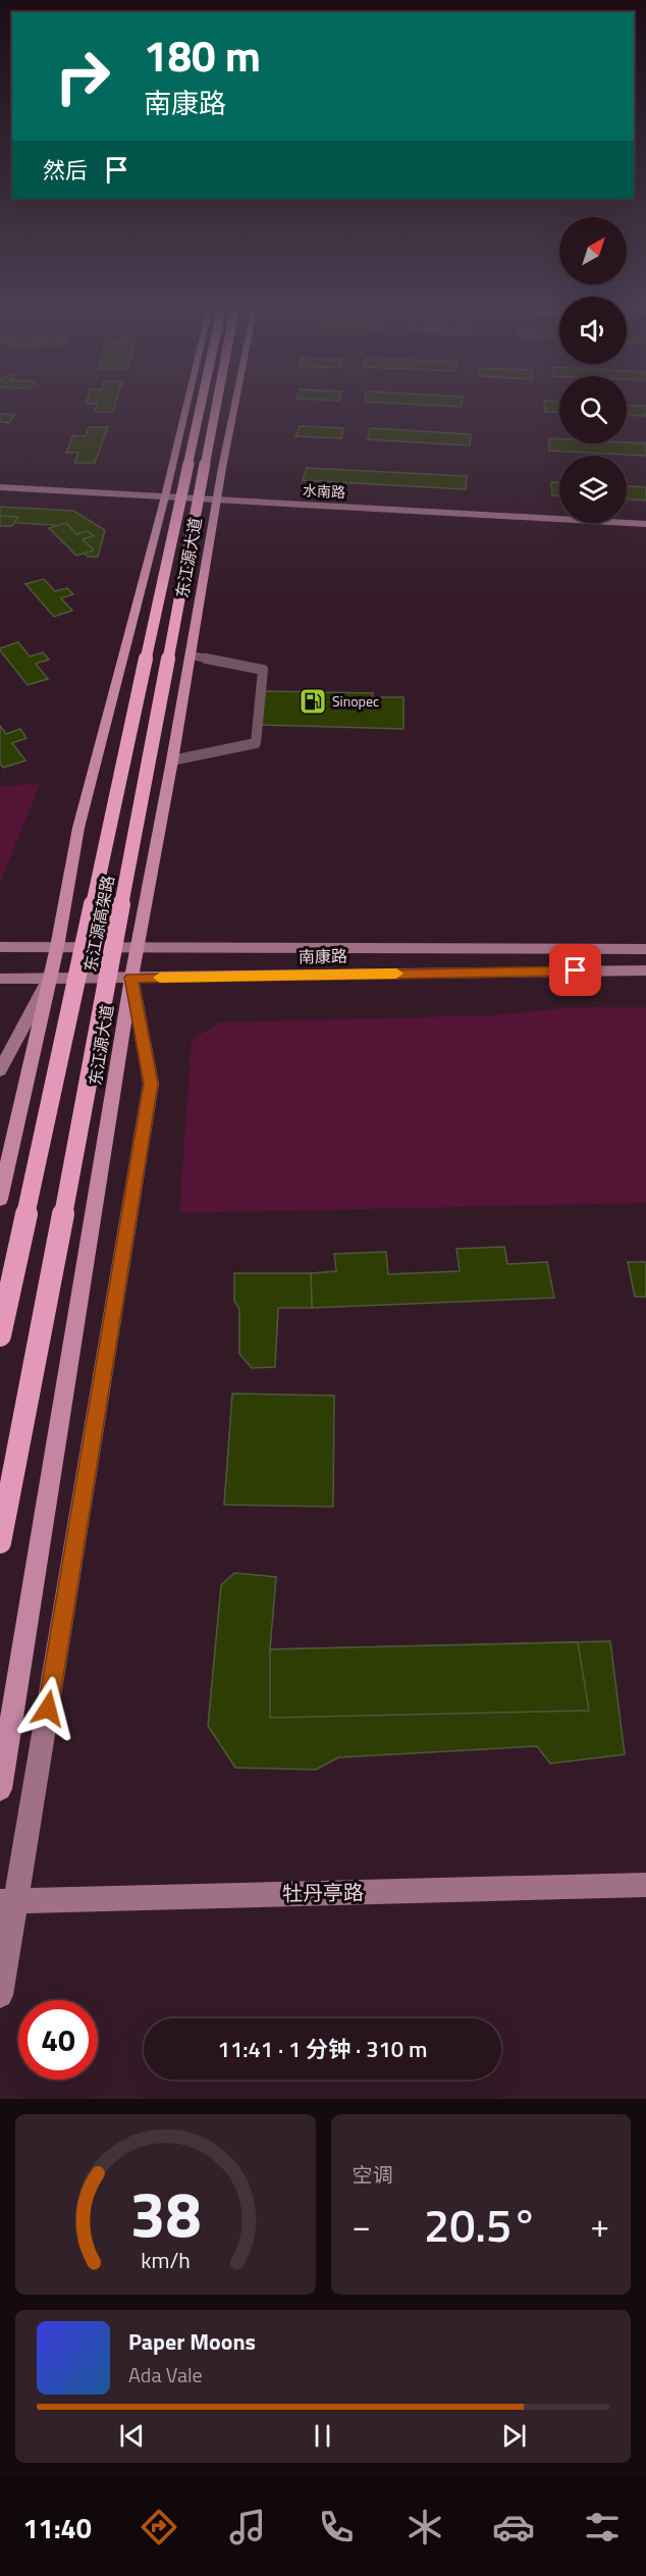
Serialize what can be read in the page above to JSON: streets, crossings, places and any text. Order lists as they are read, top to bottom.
{
  "streets": {
    "highway": ["东江源高架路"],
    "main road": ["东江源大道"],
    "street": ["水南路", "南康路", "牡丹亭路"]
  },
  "crossings": [
    ["水南路", "东江源大道"],
    ["东江源大道", "南康路"]
  ],
  "places": {
    "fuel station": ["Sinopec"]
  },
  "north": "top right",
  "page": {
    "turn": ["180 m", "南康路"],
    "then": "然后",
    "limit": "40",
    "trip": "11:41 · 1 分钟 · 310 m",
    "tile": "空调",
    "heat": ["−", "20.5°", "+"],
    "song": ["Paper Moons", "Ada Vale"],
    "tabs": "11:40",
    "gauge": ["38", "km/h"]
  }
}
